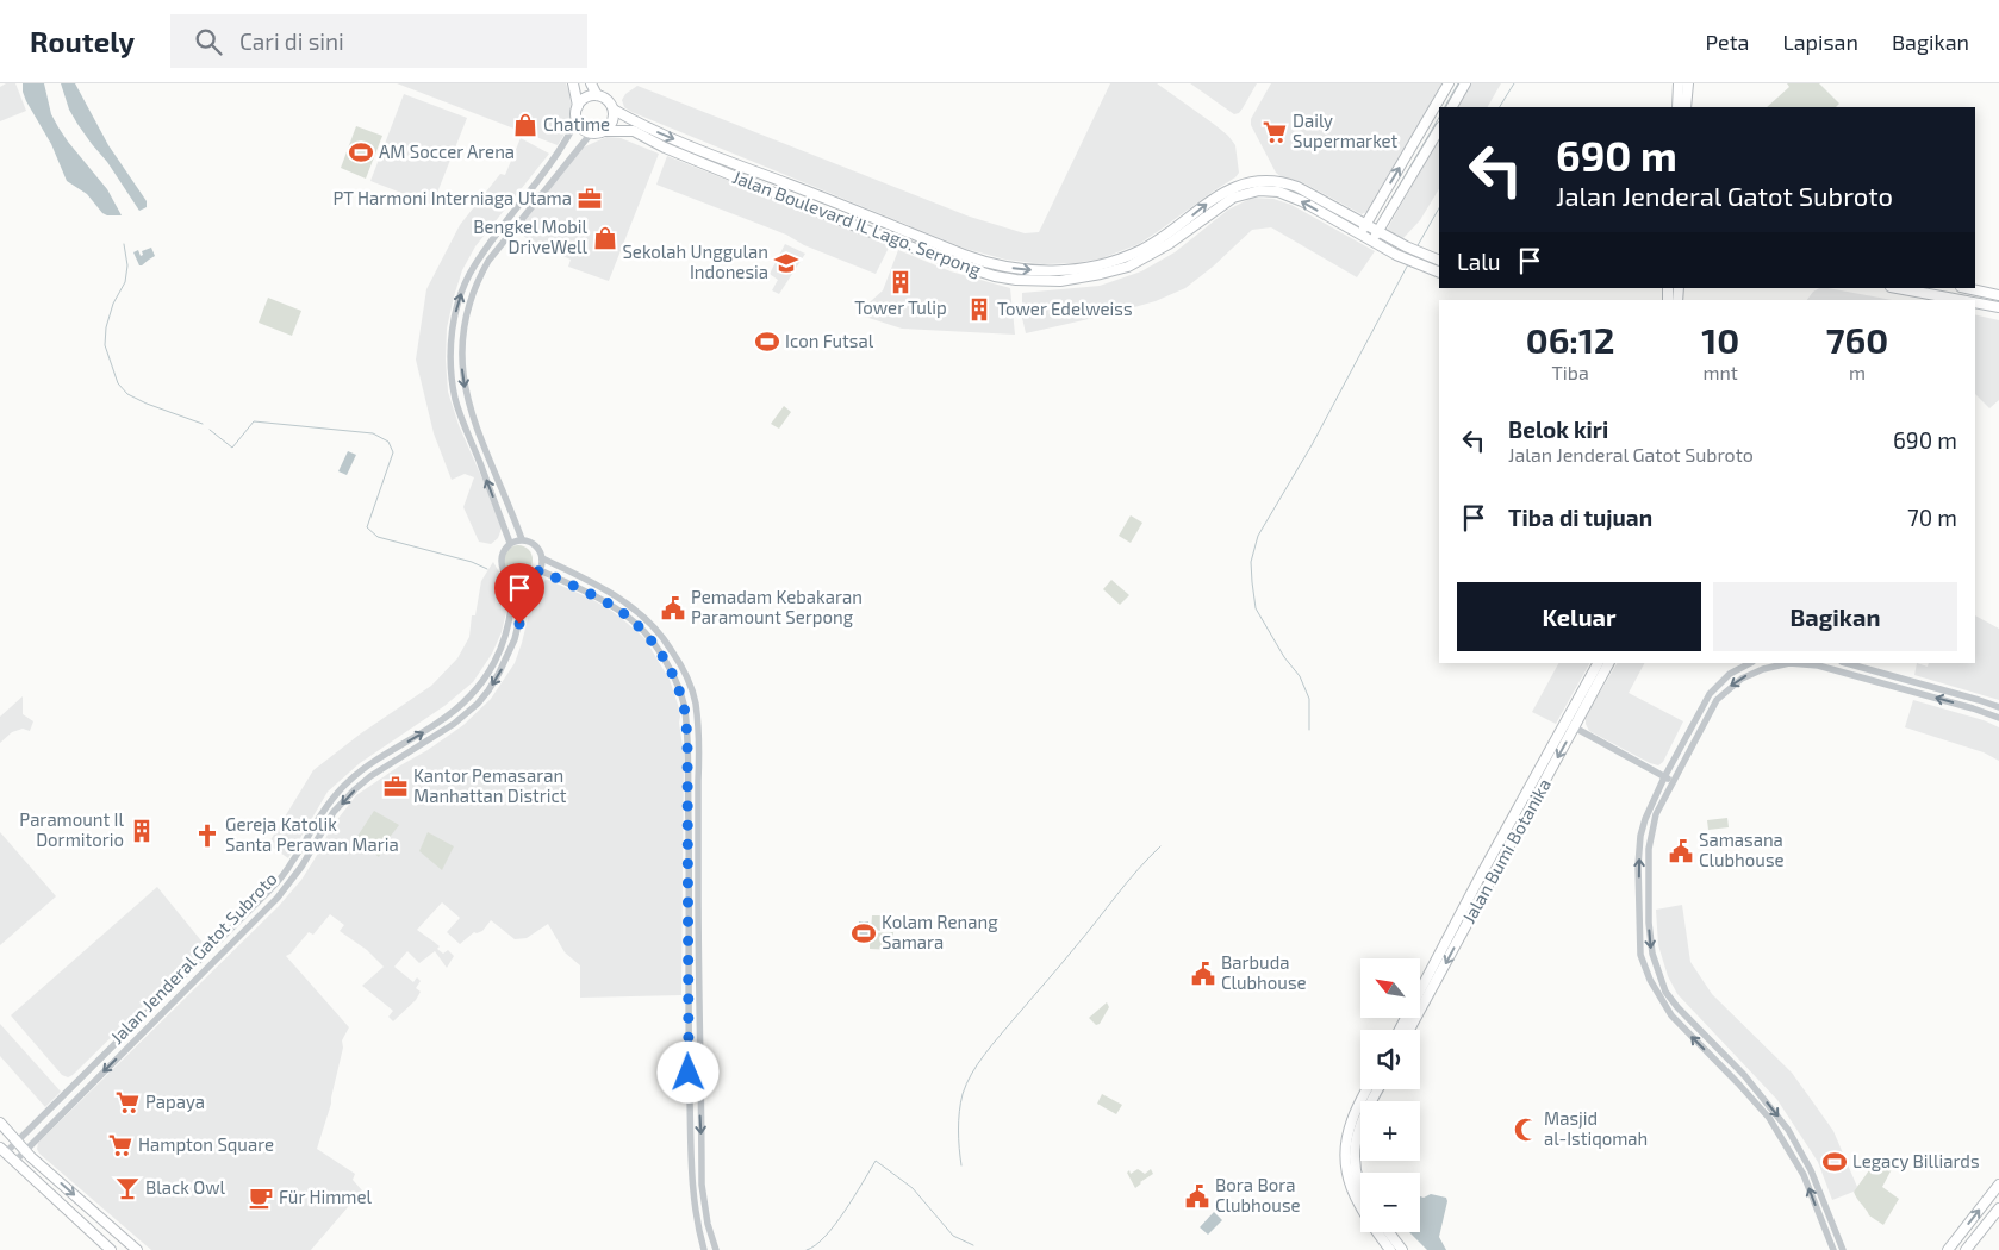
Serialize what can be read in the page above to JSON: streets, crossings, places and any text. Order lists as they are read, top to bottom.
{
  "streets": {
    "main road": ["Jalan Boulevard IL Lago. Serpong", "Jalan Bumi Botanika"],
    "street": ["Jalan Jenderal Gatot Subroto"]
  },
  "places": {
    "shop": ["Chatime", "Bengkel Mobil DriveWell"],
    "supermarket": ["Daily Supermarket", "Papaya", "Hampton Square"],
    "sports": [
      "AM Soccer Arena",
      "Icon Futsal",
      "Kolam Renang Samara",
      "Legacy Billiards"
    ],
    "office": ["PT Harmoni Interniaga Utama", "Kantor Pemasaran Manhattan District"],
    "school or university": ["Sekolah Unggulan Indonesia"],
    "building": ["Tower Tulip", "Tower Edelweiss", "Paramount Il Dormitorio"],
    "public building": [
      "Pemadam Kebakaran Paramount Serpong",
      "Samasana Clubhouse",
      "Barbuda Clubhouse",
      "Bora Bora Clubhouse"
    ],
    "church": ["Gereja Katolik Santa Perawan Maria"],
    "mosque": ["Masjid al-Istiqomah"],
    "bar": ["Black Owl"],
    "cafe": ["Für Himmel"]
  },
  "north": "top left",
  "page": {
    "header": "Routely",
    "search": "Cari di sini",
    "nav": ["Peta", "Lapisan", "Bagikan"],
    "turn": ["690 m", "Jalan Jenderal Gatot Subroto"],
    "then": "Lalu",
    "eta": [
      "06:12",
      "Tiba",
      "10",
      "mnt",
      "760",
      "m"
    ],
    "list": [
      {
        "name": "Belok kiri",
        "note": "Jalan Jenderal Gatot Subroto",
        "value": "690 m"
      },
      {
        "name": "Tiba di tujuan",
        "value": "70 m"
      }
    ],
    "buttons": ["Keluar", "Bagikan"],
    "map_buttons": ["+", "−"]
  }
}
